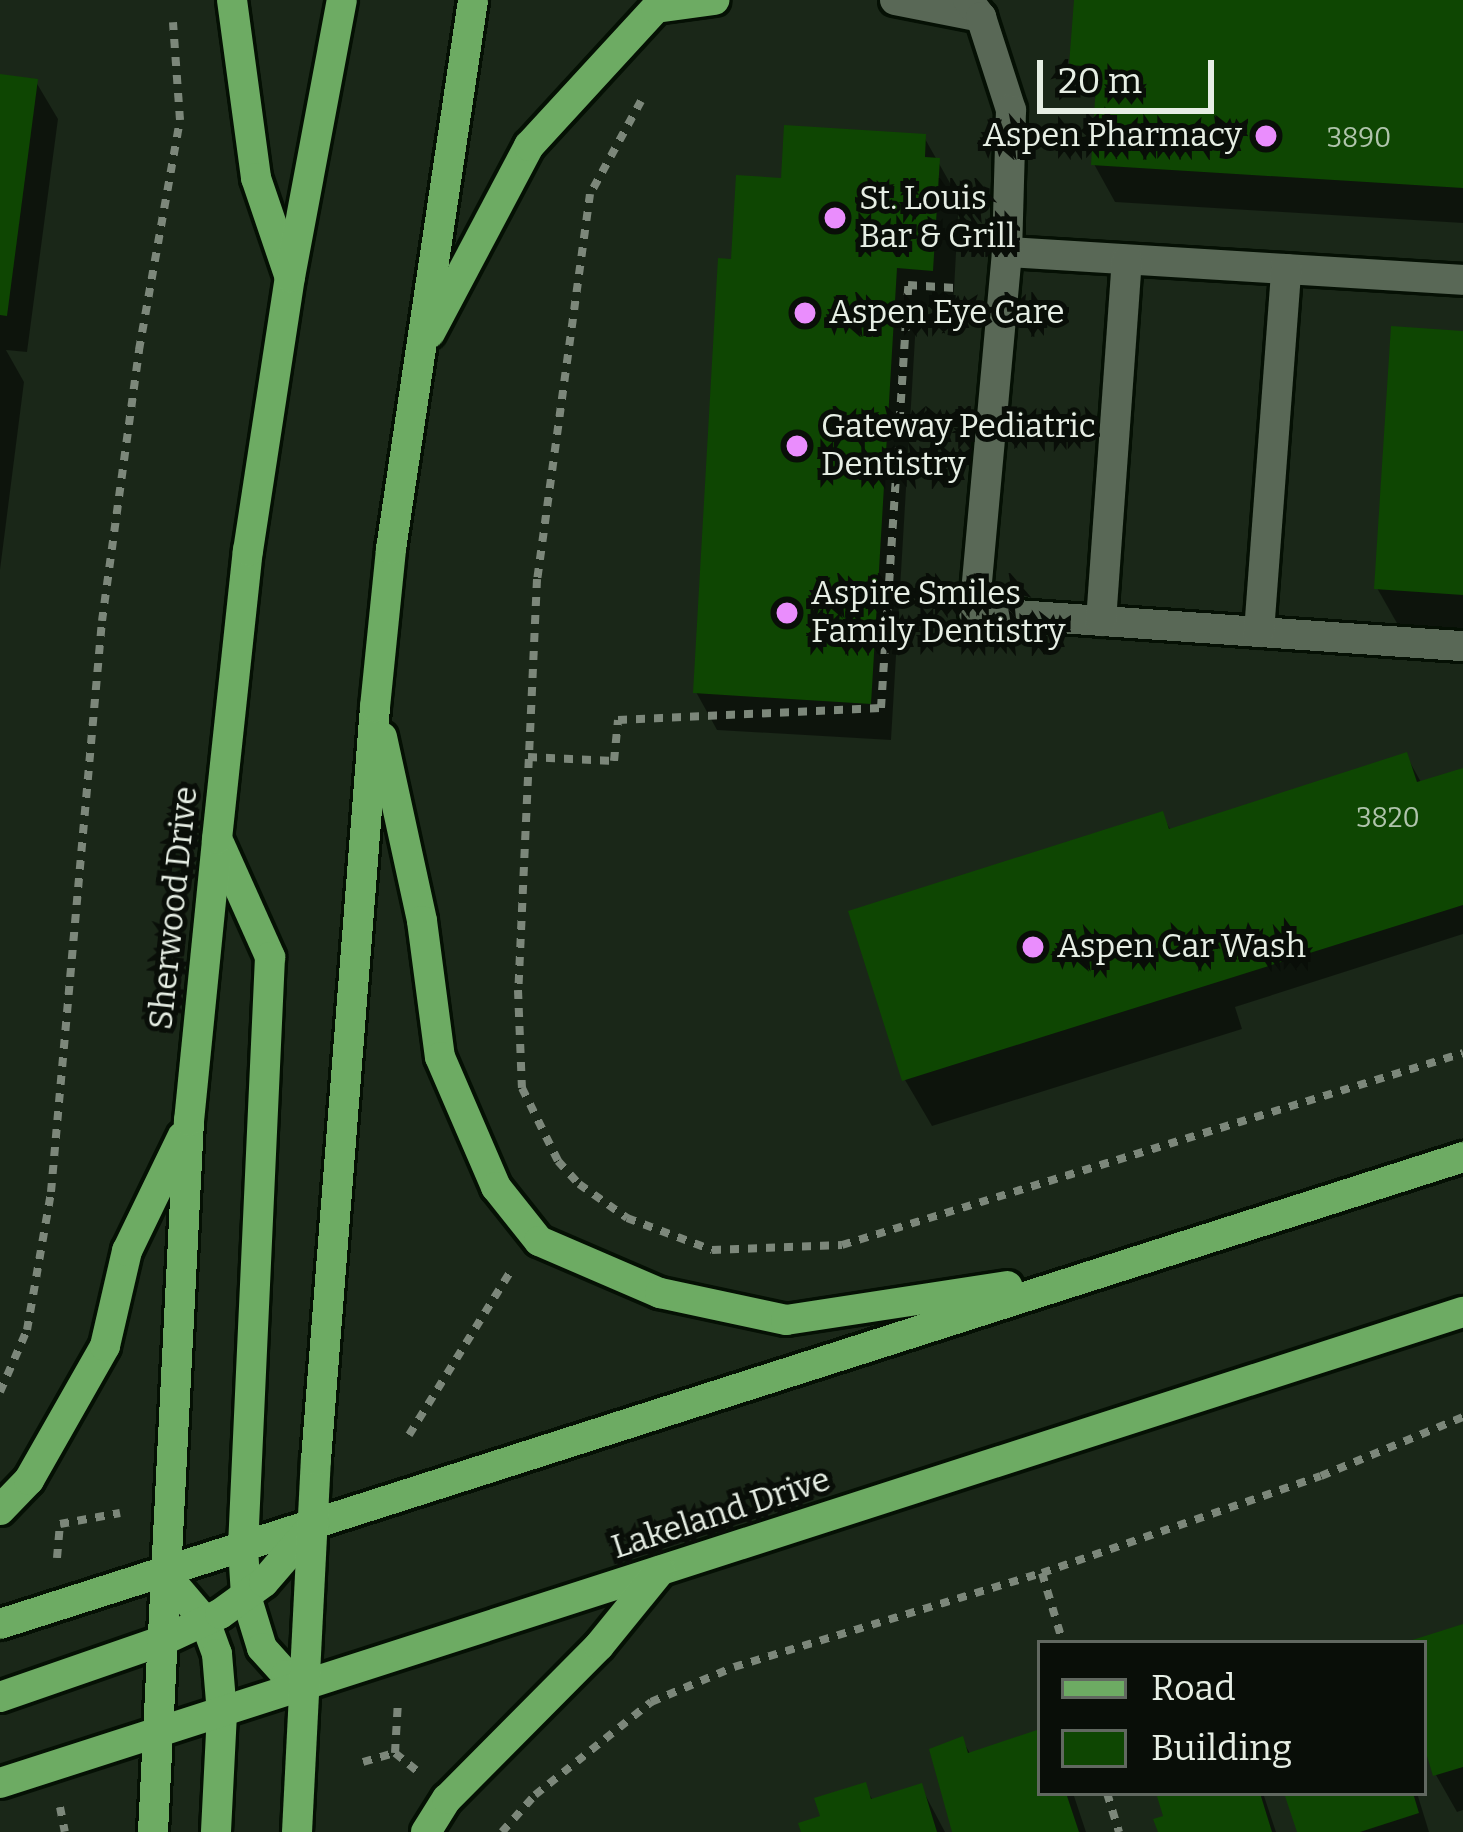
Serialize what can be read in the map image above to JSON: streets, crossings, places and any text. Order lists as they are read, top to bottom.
{
  "streets": {
    "main road": ["Sherwood Drive", "Lakeland Drive"]
  },
  "crossings": [
    ["Sherwood Drive", "Lakeland Drive"]
  ],
  "places": [
    "Aspen Pharmacy",
    "St. Louis Bar & Grill",
    "Aspen Eye Care",
    "Gateway Pediatric Dentistry",
    "Aspire Smiles Family Dentistry",
    "Aspen Car Wash"
  ],
  "house_numbers": ["3890", "3820"],
  "legend": ["Road", "Building"],
  "scale_bar": "20 m"
}
